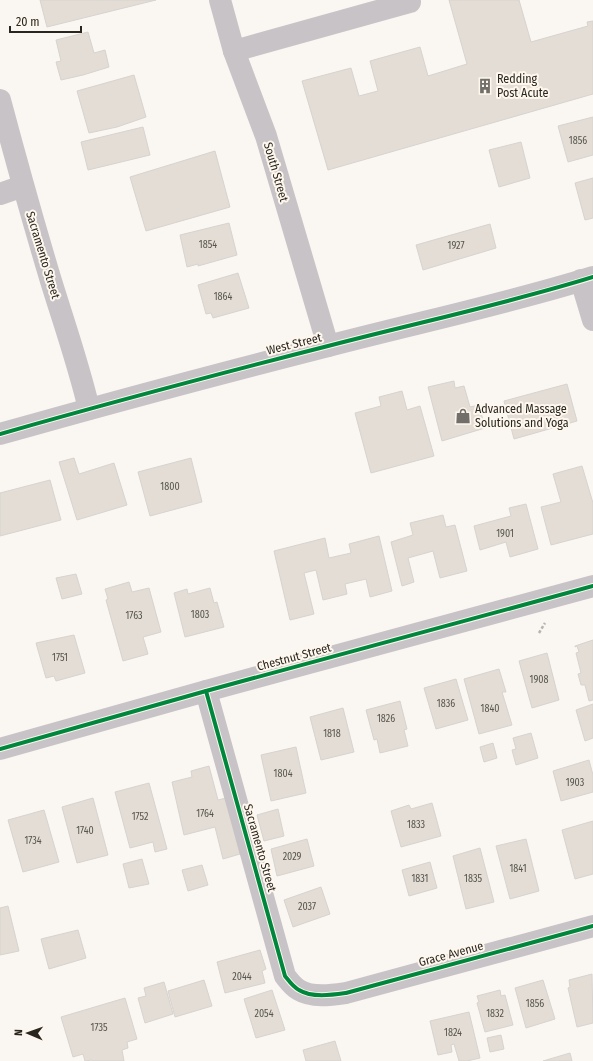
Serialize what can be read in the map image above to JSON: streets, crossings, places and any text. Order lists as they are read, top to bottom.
{
  "streets": {
    "street": [
      "South Street",
      "Sacramento Street",
      "West Street",
      "Chestnut Street",
      "Grace Avenue"
    ]
  },
  "crossings": [
    ["South Street", "West Street"],
    ["Sacramento Street", "West Street"],
    ["Sacramento Street", "Chestnut Street"],
    ["Sacramento Street", "Grace Avenue"]
  ],
  "places": {
    "building": ["Redding Post Acute"],
    "shop": ["Advanced Massage Solutions and Yoga"]
  },
  "house_numbers": [
    "1856",
    "1854",
    "1927",
    "1864",
    "1800",
    "1901",
    "1803",
    "1763",
    "1751",
    "1908",
    "1836",
    "1840",
    "1826",
    "1818",
    "1804",
    "1903",
    "1764",
    "1752",
    "1833",
    "1740",
    "1734",
    "2029",
    "1841",
    "1831",
    "1835",
    "2037",
    "2044",
    "1856",
    "2054",
    "1832",
    "1735",
    "1824"
  ],
  "scale_bar": "20 m",
  "north": "left"
}
